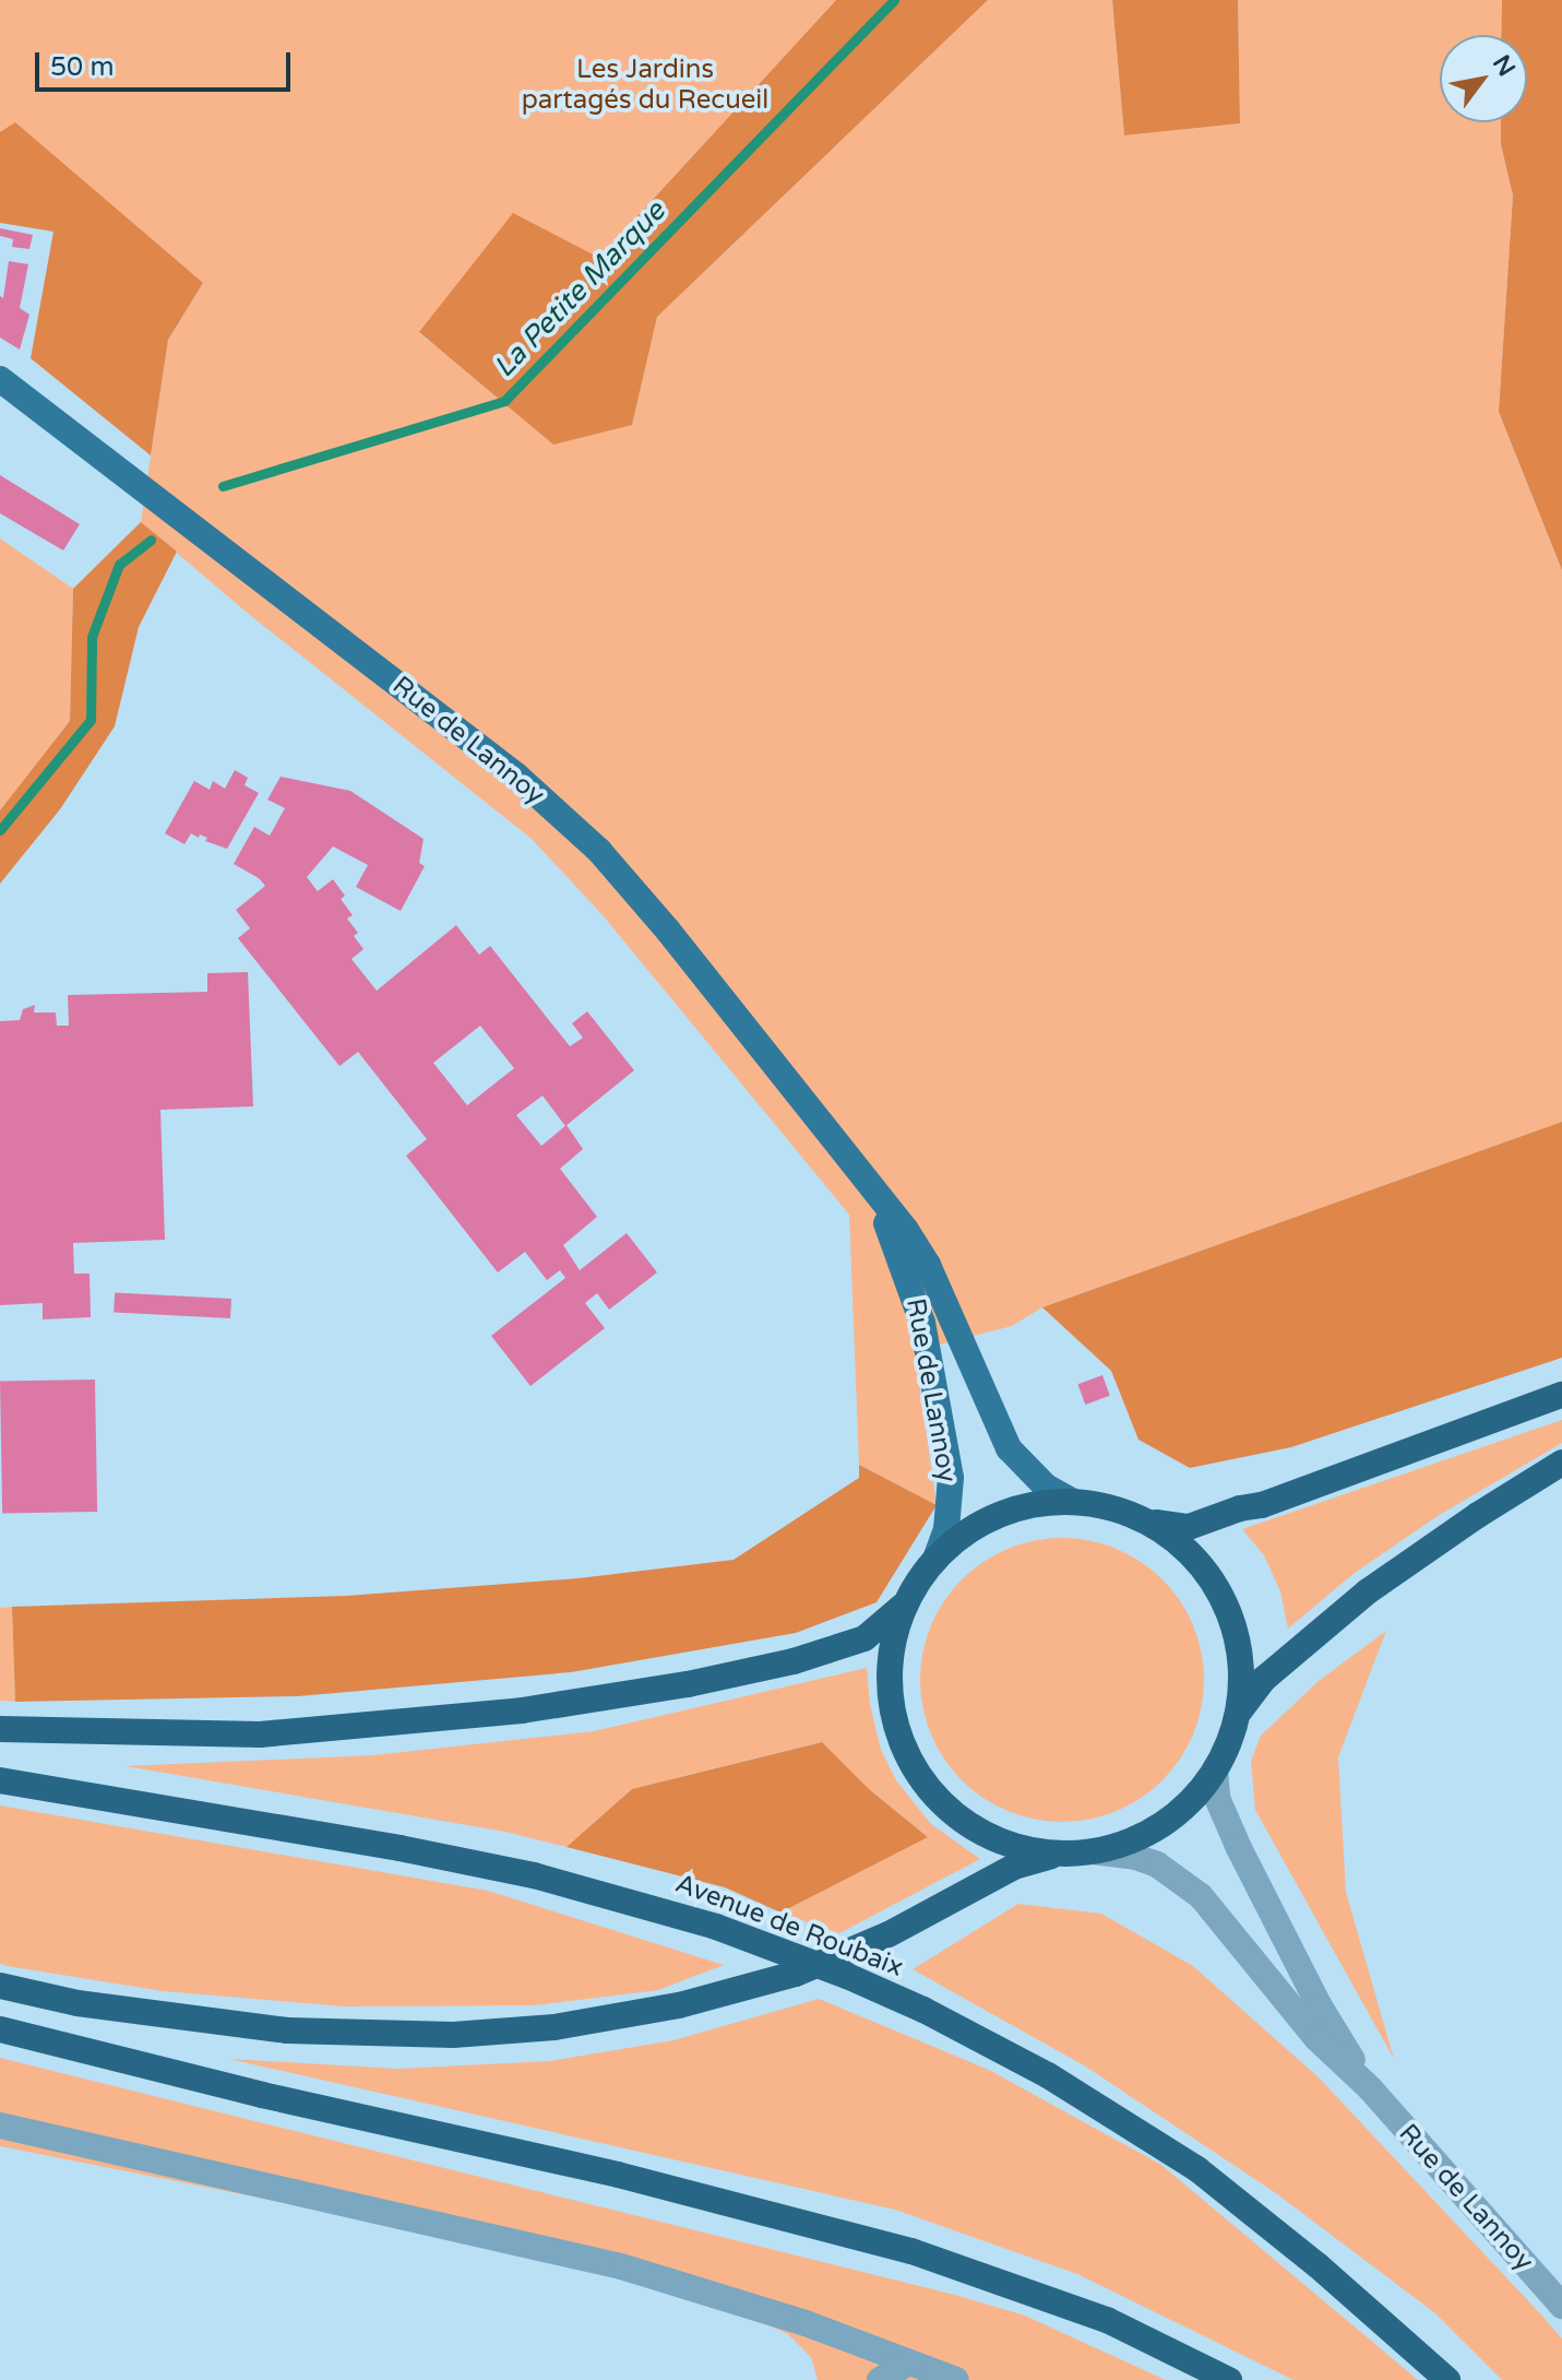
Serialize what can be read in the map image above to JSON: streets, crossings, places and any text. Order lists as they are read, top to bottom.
{
  "streets": {
    "highway": ["Avenue de Roubaix"],
    "main road": ["Rue de Lannoy"]
  },
  "water": ["La Petite Marque"],
  "parks": ["Les Jardins partagés du Recueil"],
  "scale_bar": "50 m",
  "north": "top right"
}
